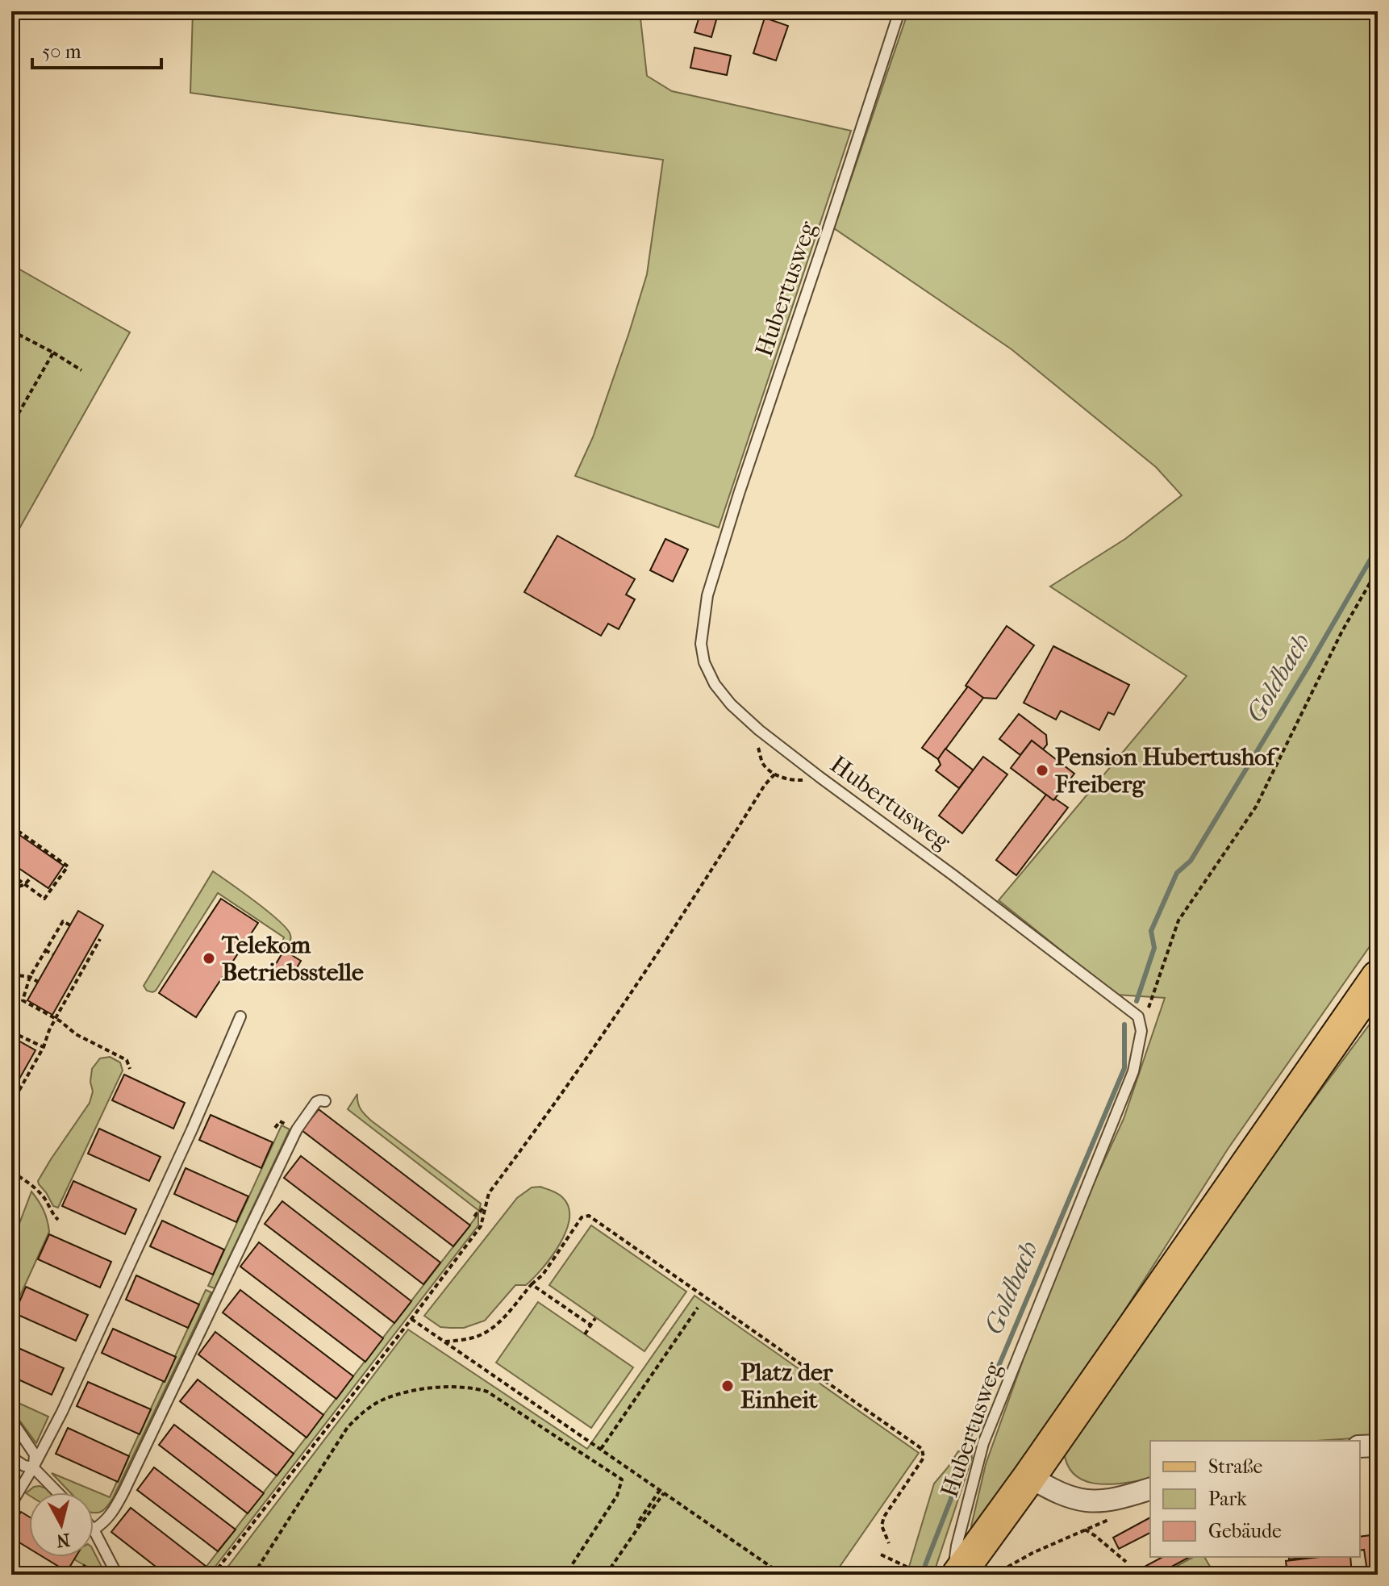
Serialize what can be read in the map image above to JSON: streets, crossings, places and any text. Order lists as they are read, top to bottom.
{
  "streets": {
    "lane": ["Hubertusweg"]
  },
  "water": ["Goldbach"],
  "places": ["Pension Hubertushof Freiberg", "Telekom Betriebsstelle", "Platz der Einheit"],
  "legend": ["Straße", "Park", "Gebäude"],
  "scale_bar": "50 m",
  "north": "bottom"
}
